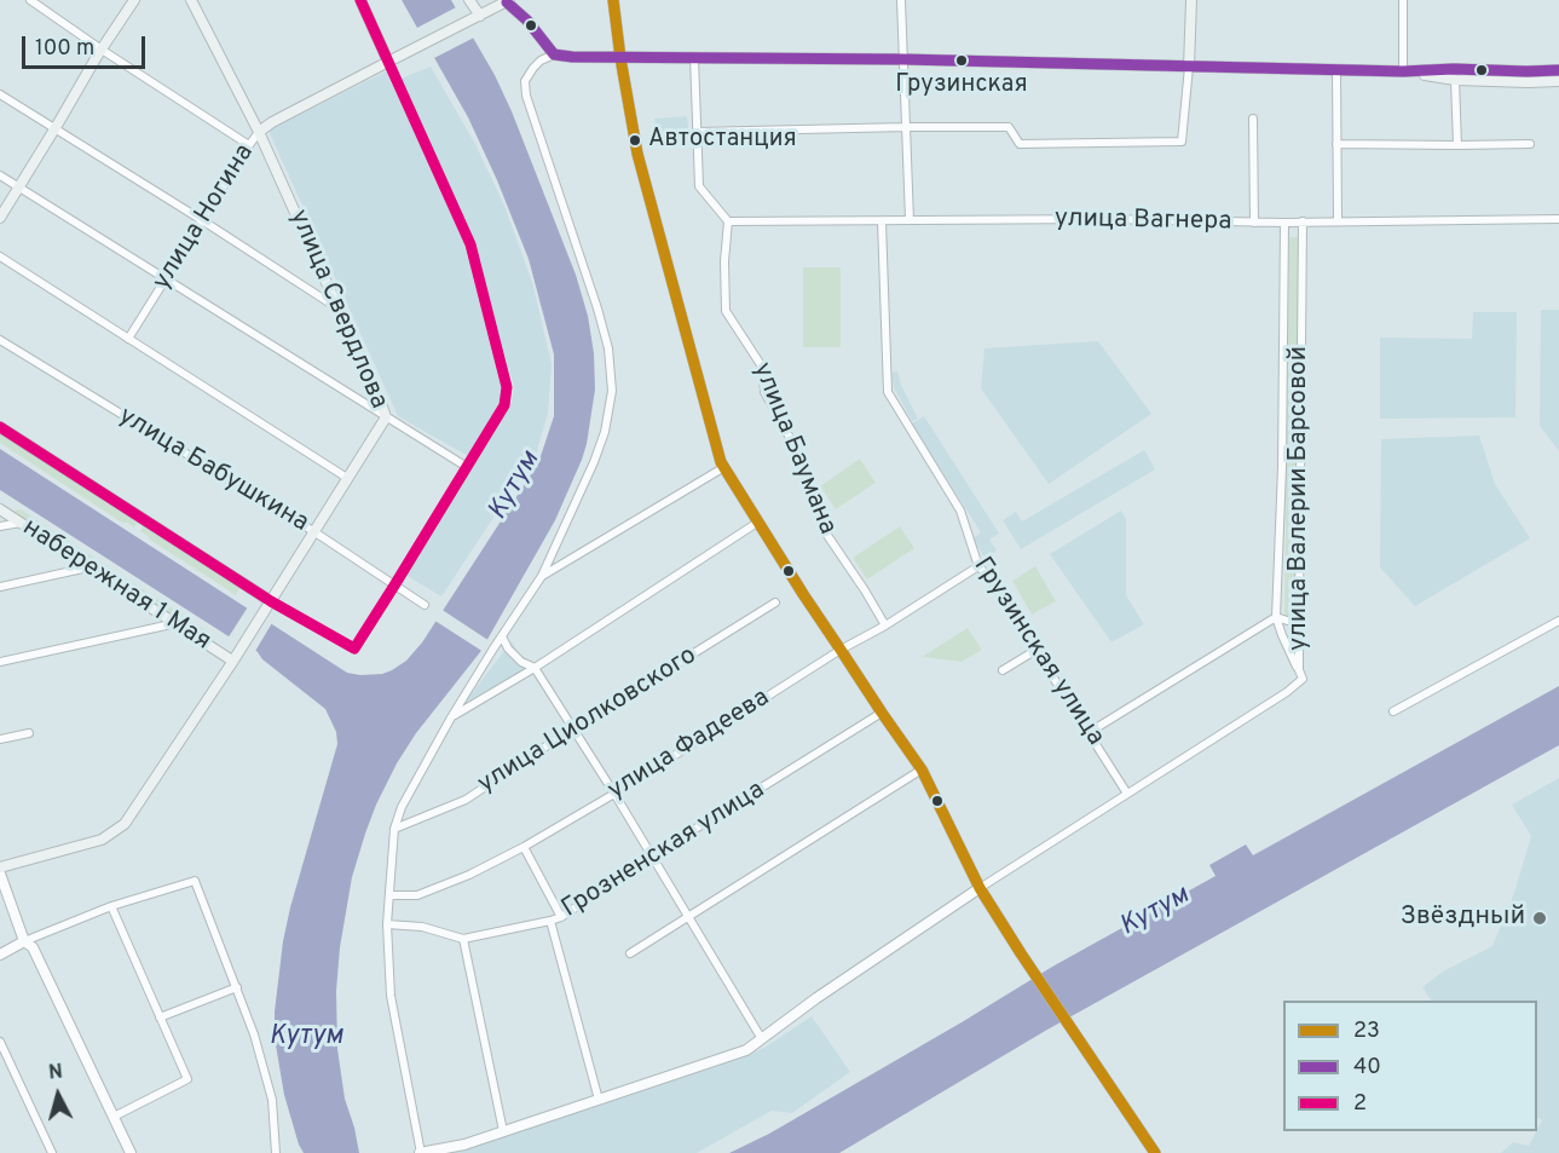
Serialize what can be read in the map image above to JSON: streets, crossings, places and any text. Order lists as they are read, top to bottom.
{
  "streets": {
    "main road": ["улица Ногина", "улица Свердлова", "набережная 1 Мая"],
    "street": [
      "улица Вагнера",
      "улица Баумана",
      "улица Бабушкина",
      "улица Валерии Барсовой",
      "Грузинская улица",
      "улица Циолковского",
      "улица Фадеева",
      "Грозненская улица"
    ]
  },
  "crossings": [
    ["улица Ногина", "улица Свердлова"],
    ["улица Вагнера", "улица Баумана"],
    ["улица Вагнера", "улица Валерии Барсовой"],
    ["улица Вагнера", "Грузинская улица"],
    ["улица Свердлова", "улица Бабушкина"],
    ["улица Свердлова", "набережная 1 Мая"],
    ["улица Баумана", "улица Фадеева"],
    ["Грузинская улица", "улица Фадеева"]
  ],
  "water": ["Кутум"],
  "places": ["Грузинская", "Автостанция", "Звёздный"],
  "lines": ["transit line 23", "transit line 2", "transit line 40"],
  "legend": ["23", "40", "2"],
  "scale_bar": "100 m",
  "north": "top"
}
